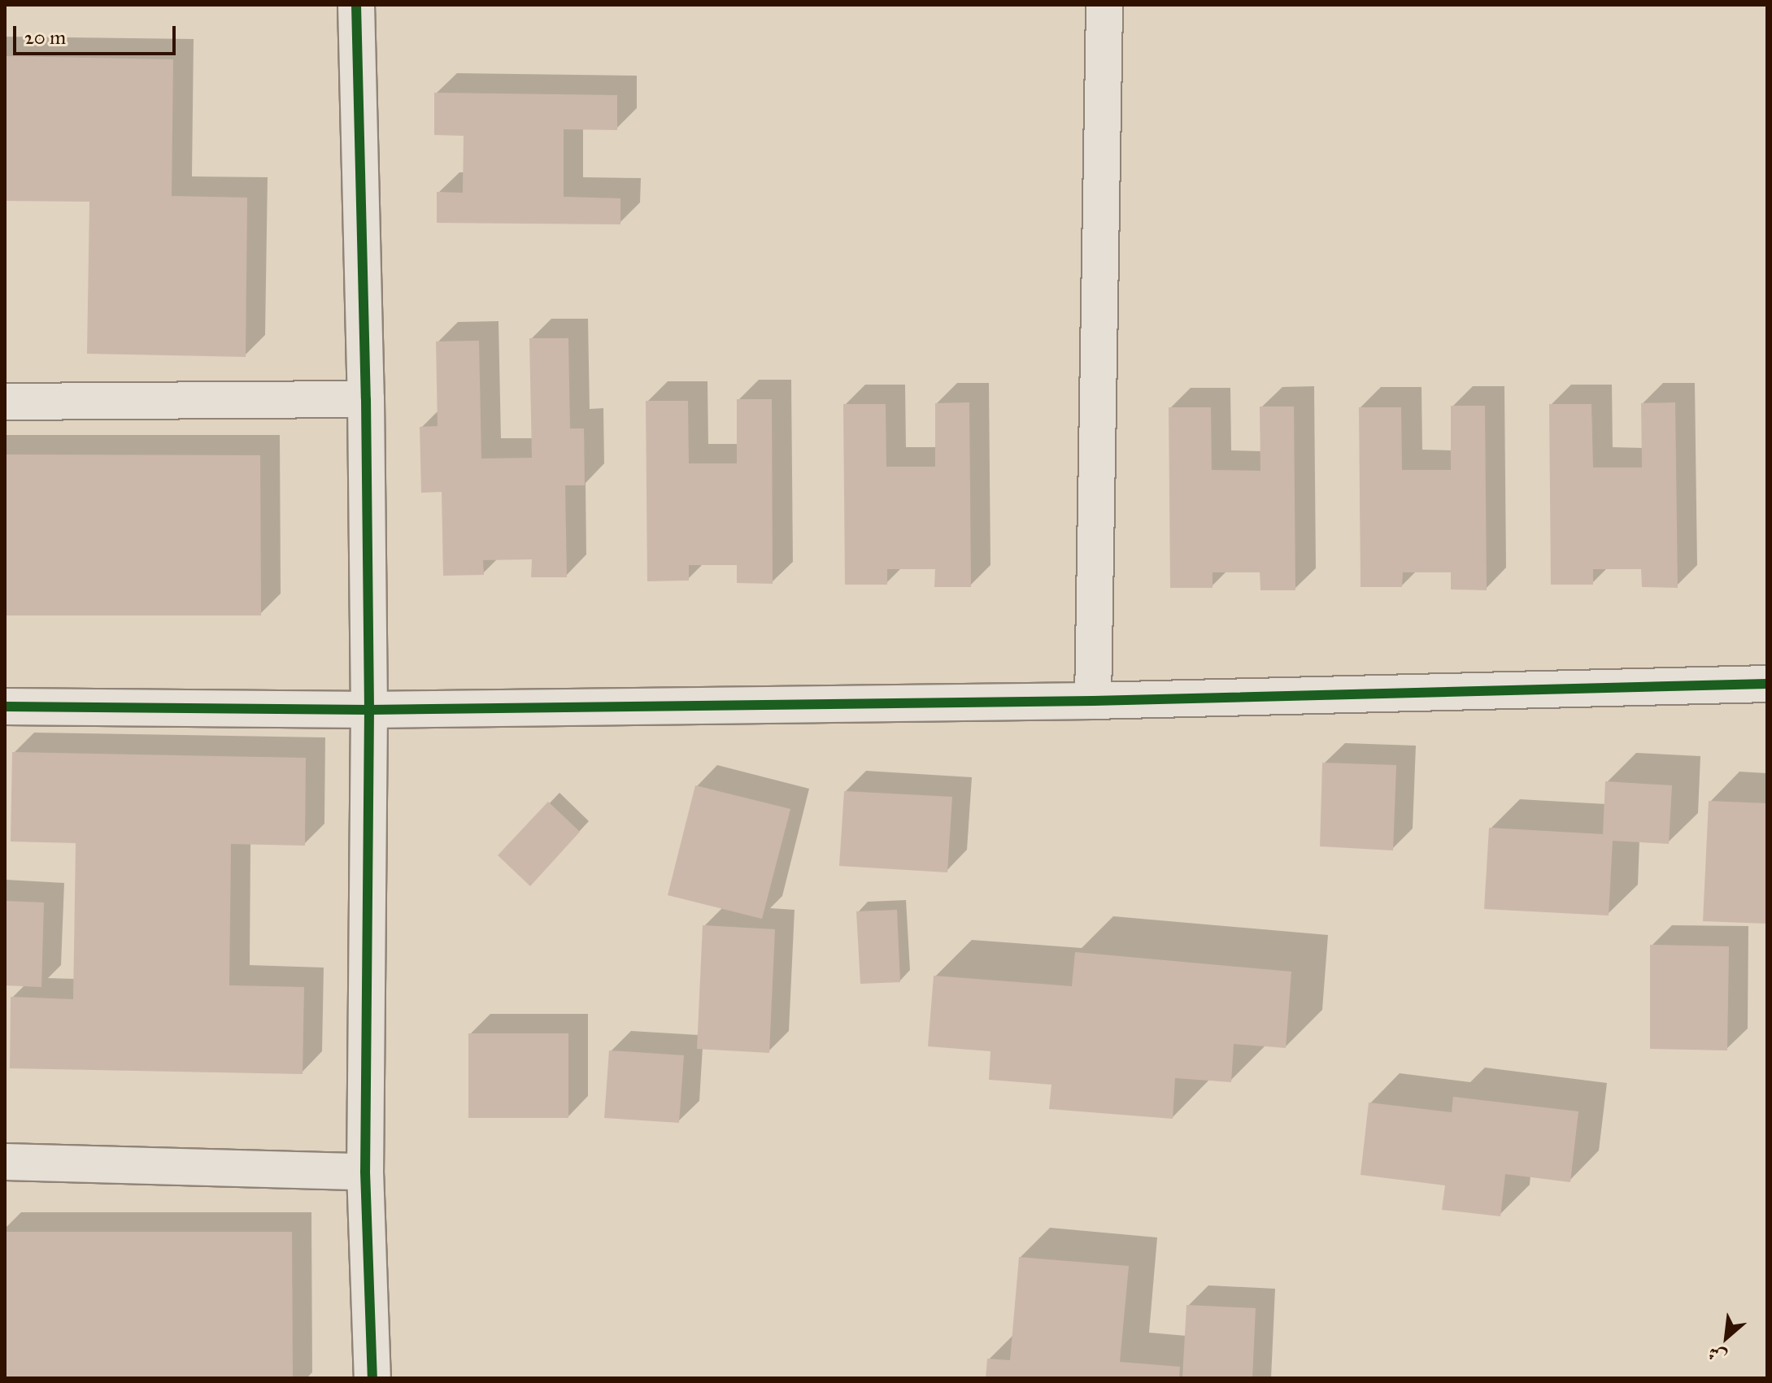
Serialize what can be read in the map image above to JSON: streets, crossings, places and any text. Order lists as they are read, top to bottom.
{
  "scale_bar": "20 m",
  "north": "bottom left"
}
